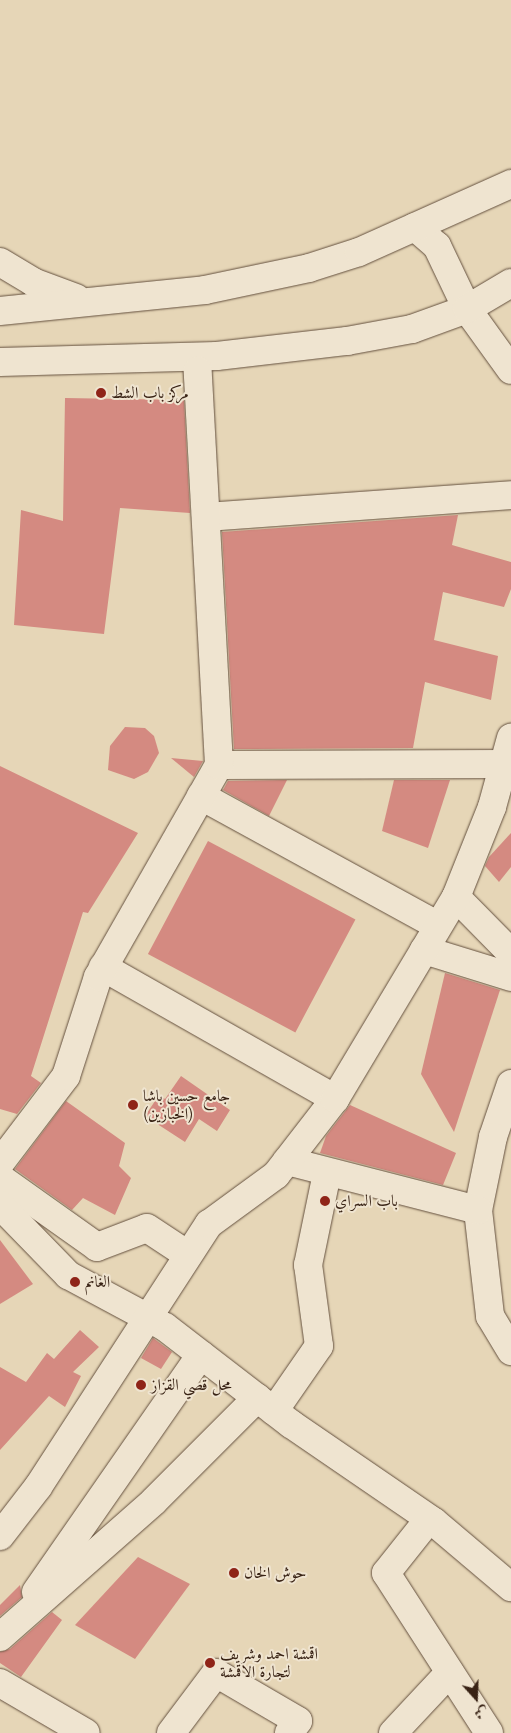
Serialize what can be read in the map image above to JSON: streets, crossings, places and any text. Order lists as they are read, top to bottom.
{
  "places": [
    "مركز باب الشط",
    "جامع حسين باشا (الخبازين)",
    "باب السراي",
    "الغانم",
    "محل قصي القزاز",
    "حوش الخان",
    "اقمشة احمد وشريف لتجارة الاقمشة"
  ],
  "north": "bottom"
}
